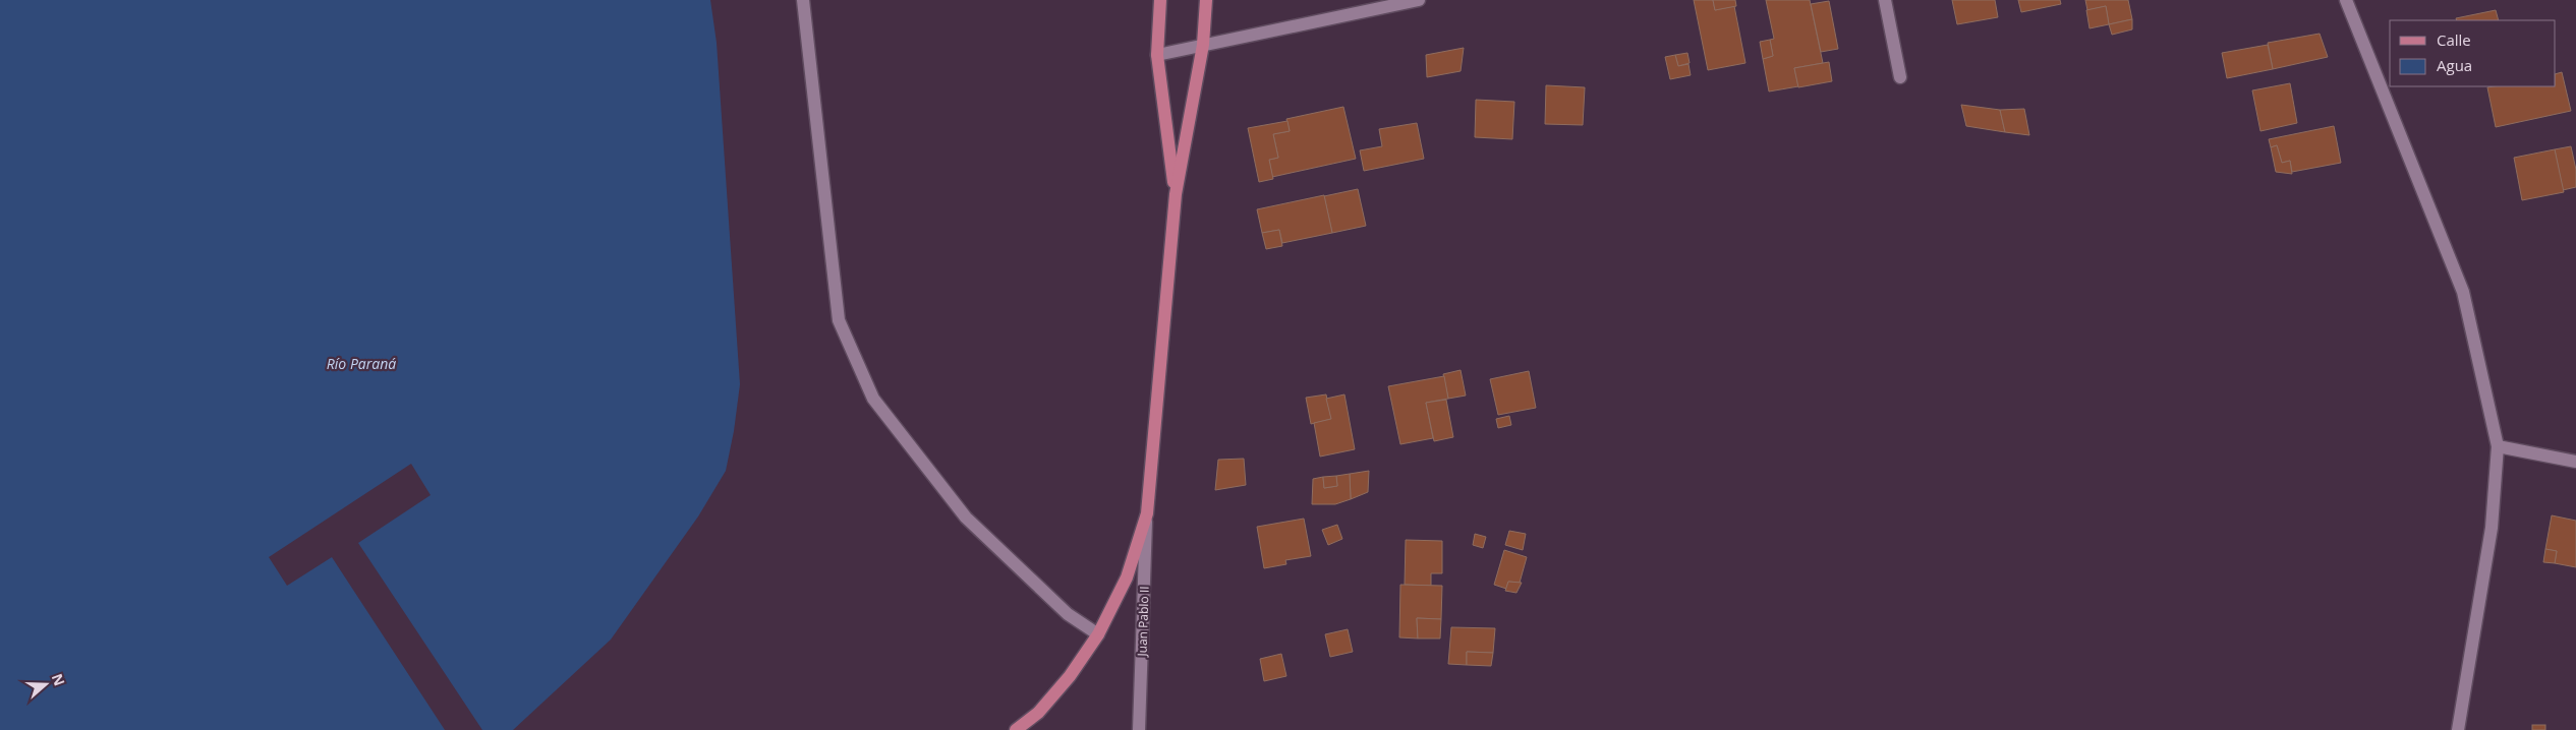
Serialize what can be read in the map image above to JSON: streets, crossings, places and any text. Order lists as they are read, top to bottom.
{
  "streets": {
    "street": ["Juan Pablo II"]
  },
  "water": ["Río Paraná"],
  "legend": ["Calle", "Agua"],
  "north": "right"
}
